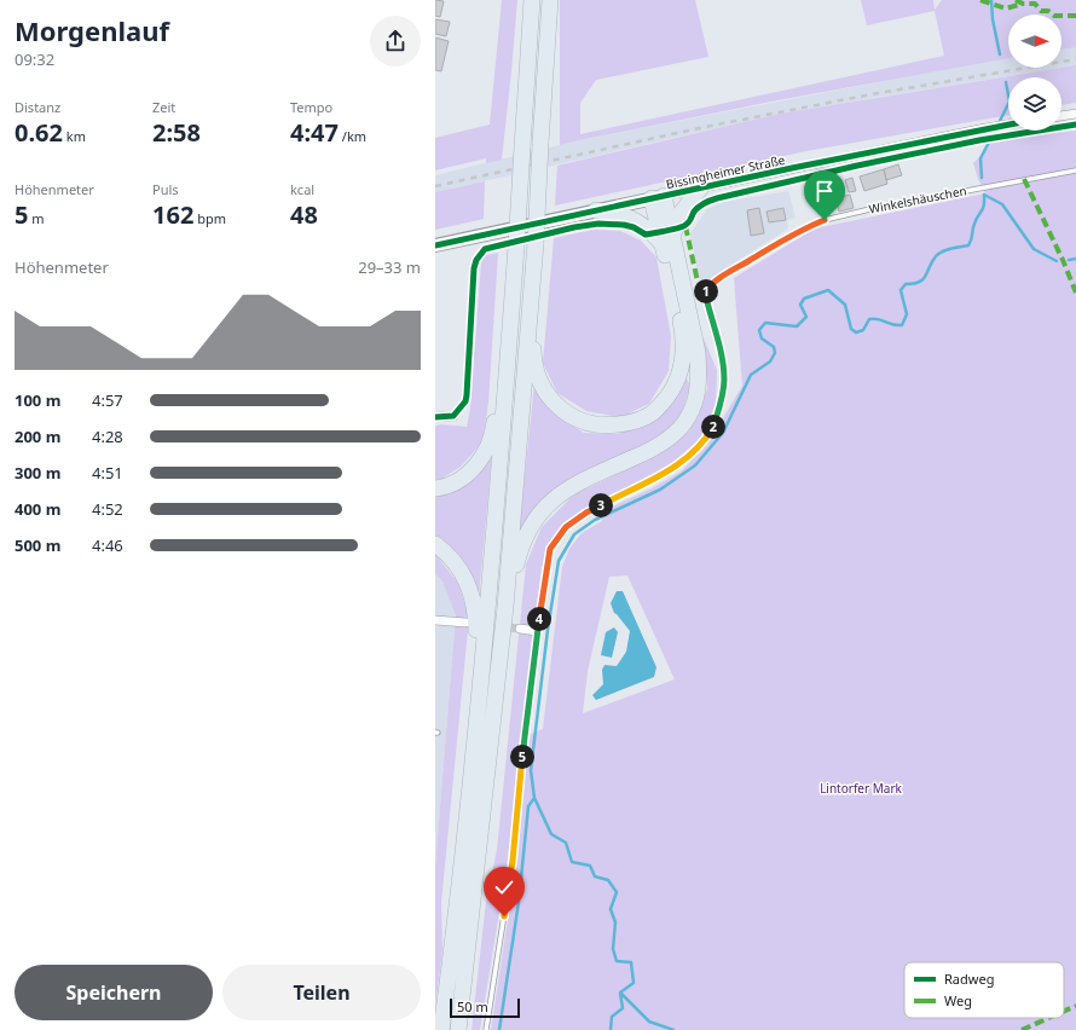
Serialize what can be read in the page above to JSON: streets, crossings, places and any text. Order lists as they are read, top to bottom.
{
  "streets": {
    "street": ["Bissingheimer Straße"],
    "lane": ["Winkelshäuschen"]
  },
  "parks": ["Lintorfer Mark"],
  "legend": ["Radweg", "Weg"],
  "scale_bar": "50 m",
  "north": "right",
  "page": {
    "heading": ["Morgenlauf", "09:32"],
    "stats": [
      ["Distanz", "0.62 km"],
      ["Zeit", "2:58"],
      ["Tempo", "4:47 /km"],
      ["Höhenmeter", "5 m"],
      ["Puls", "162 bpm"],
      ["kcal", "48"]
    ],
    "chart": ["Höhenmeter", "29–33 m"],
    "pins": [
      "1",
      "2",
      "3",
      "4",
      "5"
    ],
    "list": [
      {
        "name": "100 m",
        "note": "4:57"
      },
      {
        "name": "200 m",
        "note": "4:28"
      },
      {
        "name": "300 m",
        "note": "4:51"
      },
      {
        "name": "400 m",
        "note": "4:52"
      },
      {
        "name": "500 m",
        "note": "4:46"
      }
    ],
    "buttons": ["Speichern", "Teilen"],
    "scale": "50 m"
  }
}
